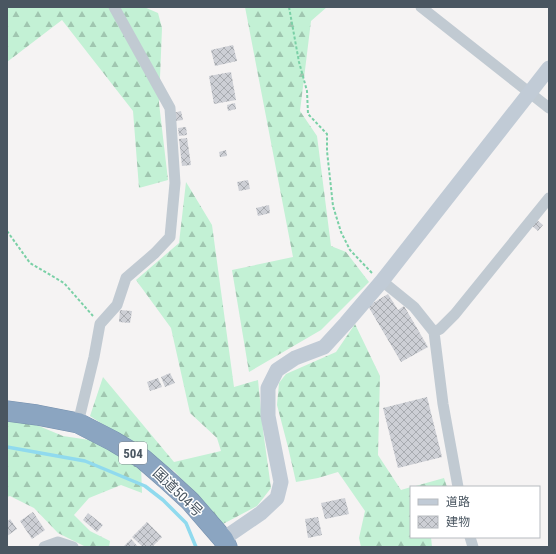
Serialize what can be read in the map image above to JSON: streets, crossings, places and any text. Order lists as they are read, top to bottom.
{
  "streets": {
    "highway": ["504", "国道504号"]
  },
  "legend": ["道路", "建物"]
}
